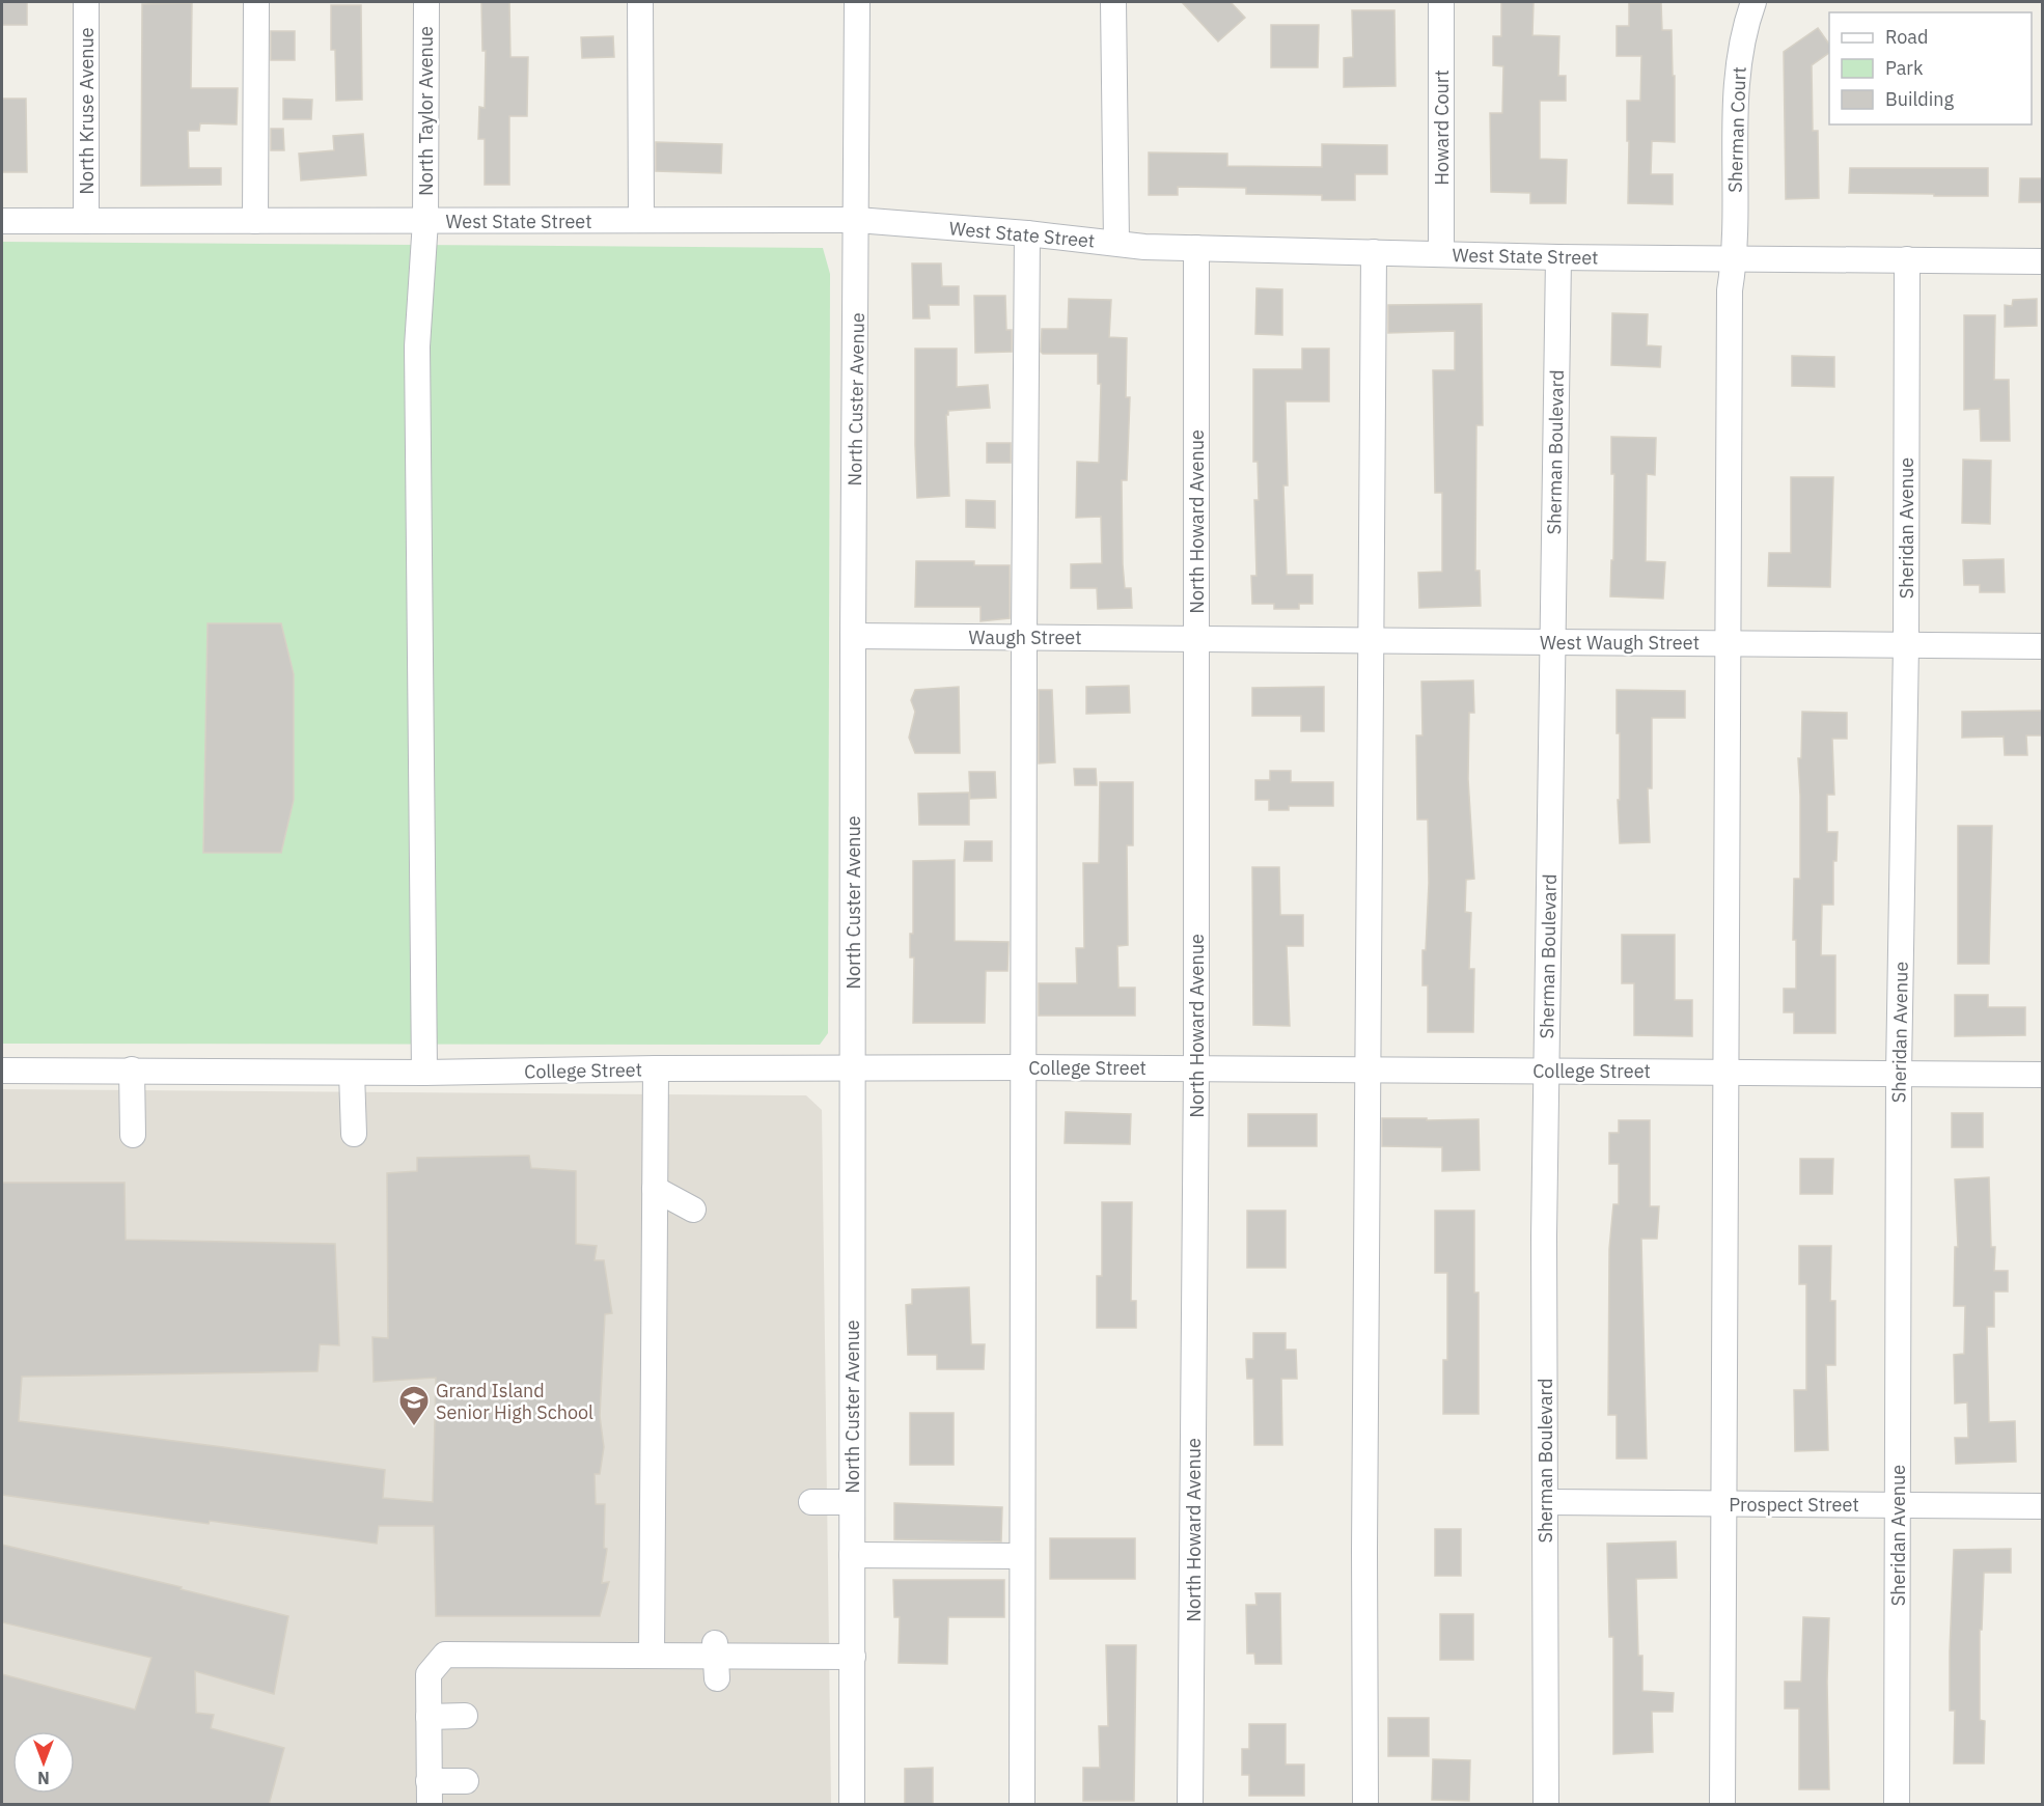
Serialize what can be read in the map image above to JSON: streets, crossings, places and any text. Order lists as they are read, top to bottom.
{
  "streets": {
    "street": [
      "North Kruse Avenue",
      "North Taylor Avenue",
      "Howard Court",
      "Sherman Court",
      "West State Street",
      "North Custer Avenue",
      "Sherman Boulevard",
      "North Howard Avenue",
      "Sheridan Avenue",
      "Waugh Street",
      "West Waugh Street",
      "College Street",
      "Prospect Street"
    ]
  },
  "crossings": [
    ["North Kruse Avenue", "West State Street"],
    ["North Taylor Avenue", "West State Street"],
    ["North Taylor Avenue", "College Street"],
    ["Howard Court", "West State Street"],
    ["Sherman Court", "West State Street"],
    ["Sherman Court", "West Waugh Street"],
    ["Sherman Court", "College Street"],
    ["Sherman Court", "Prospect Street"],
    ["West State Street", "North Custer Avenue"],
    ["West State Street", "Sherman Boulevard"],
    ["West State Street", "North Howard Avenue"],
    ["West State Street", "Sheridan Avenue"],
    ["North Custer Avenue", "Waugh Street"],
    ["North Custer Avenue", "College Street"],
    ["Sherman Boulevard", "West Waugh Street"],
    ["Sherman Boulevard", "College Street"],
    ["Sherman Boulevard", "Prospect Street"],
    ["North Howard Avenue", "Waugh Street"],
    ["North Howard Avenue", "West Waugh Street"],
    ["North Howard Avenue", "College Street"],
    ["Sheridan Avenue", "West Waugh Street"],
    ["Sheridan Avenue", "College Street"],
    ["Sheridan Avenue", "Prospect Street"],
    ["Waugh Street", "West Waugh Street"]
  ],
  "places": {
    "school or university": ["Grand Island Senior High School"]
  },
  "legend": ["Road", "Park", "Building"],
  "north": "bottom"
}
